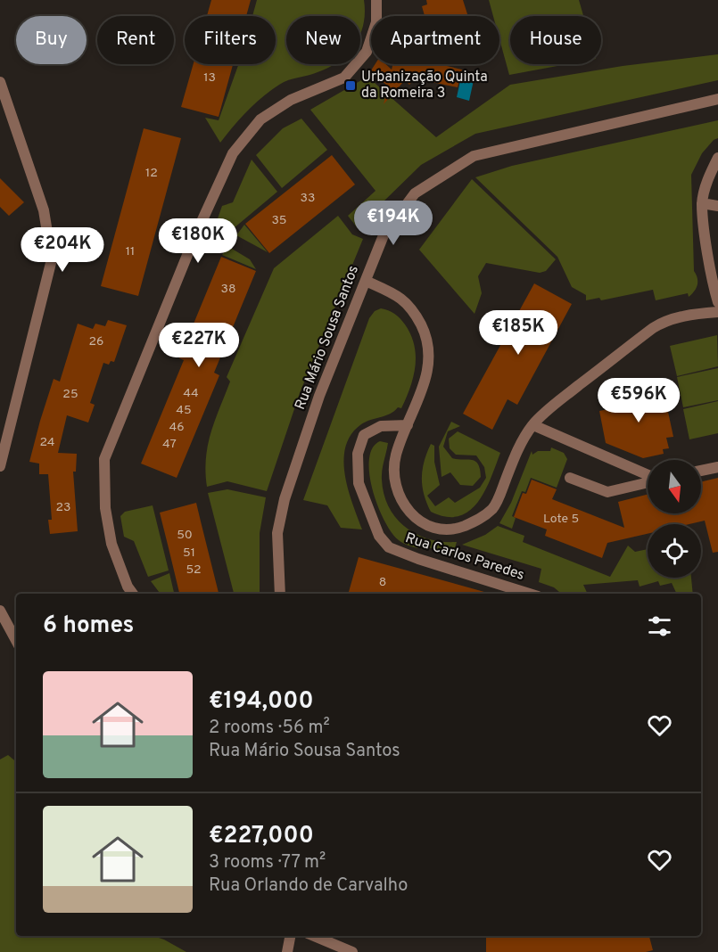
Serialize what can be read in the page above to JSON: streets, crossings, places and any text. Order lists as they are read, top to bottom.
{
  "streets": {
    "street": ["Rua Mário Sousa Santos", "Rua Carlos Paredes"]
  },
  "places": {
    "transit": ["Urbanização Quinta da Romeira 3"]
  },
  "house_numbers": [
    "13",
    "12",
    "33",
    "35",
    "11",
    "38",
    "26",
    "44",
    "25",
    "45",
    "46",
    "24",
    "47",
    "23",
    "Lote 5",
    "50",
    "51",
    "52",
    "8"
  ],
  "north": "bottom",
  "page": {
    "chip": [
      "Buy",
      "Rent",
      "Filters",
      "New",
      "Apartment",
      "House"
    ],
    "price": [
      "€194K",
      "€180K",
      "€204K",
      "€185K",
      "€227K",
      "€596K"
    ],
    "heading": "6 homes",
    "list": [
      {
        "name": "€194,000",
        "note": "2 rooms · 56 m² · Rua Mário Sousa Santos"
      },
      {
        "name": "€227,000",
        "note": "3 rooms · 77 m² · Rua Orlando de Carvalho"
      }
    ]
  }
}
